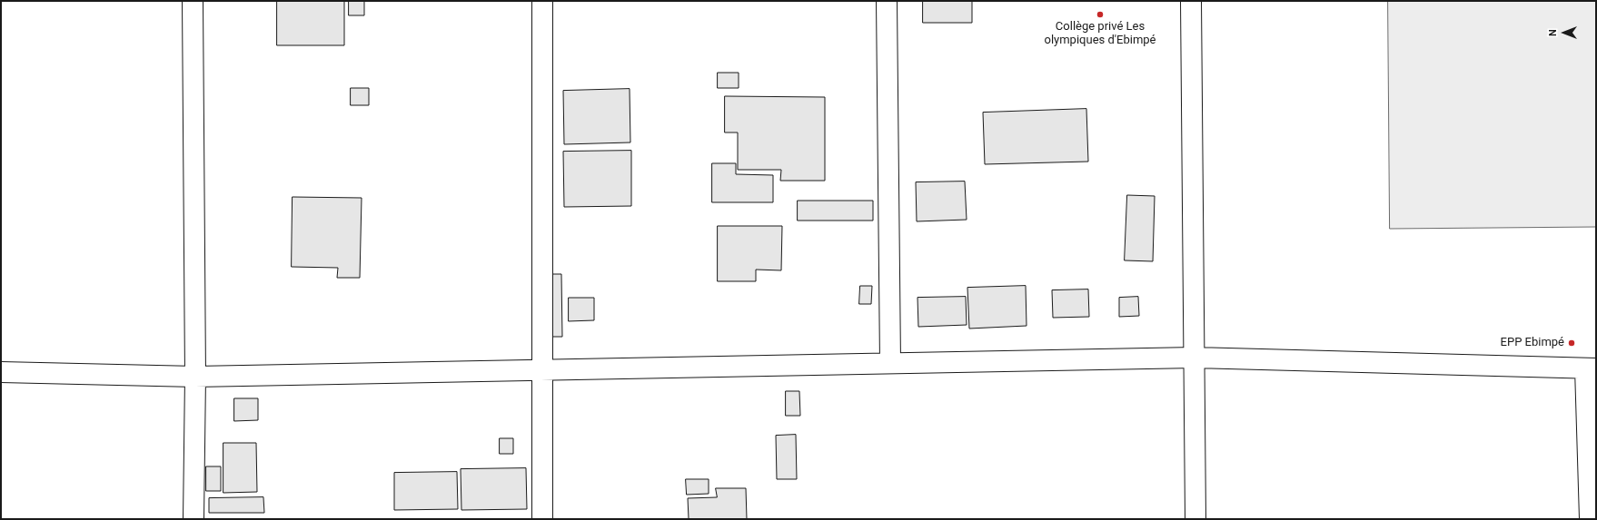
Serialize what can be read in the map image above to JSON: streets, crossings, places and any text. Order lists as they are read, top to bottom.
{
  "places": ["Collège privé Les olympiques d'Ebimpé", "EPP Ebimpé"],
  "north": "left"
}
